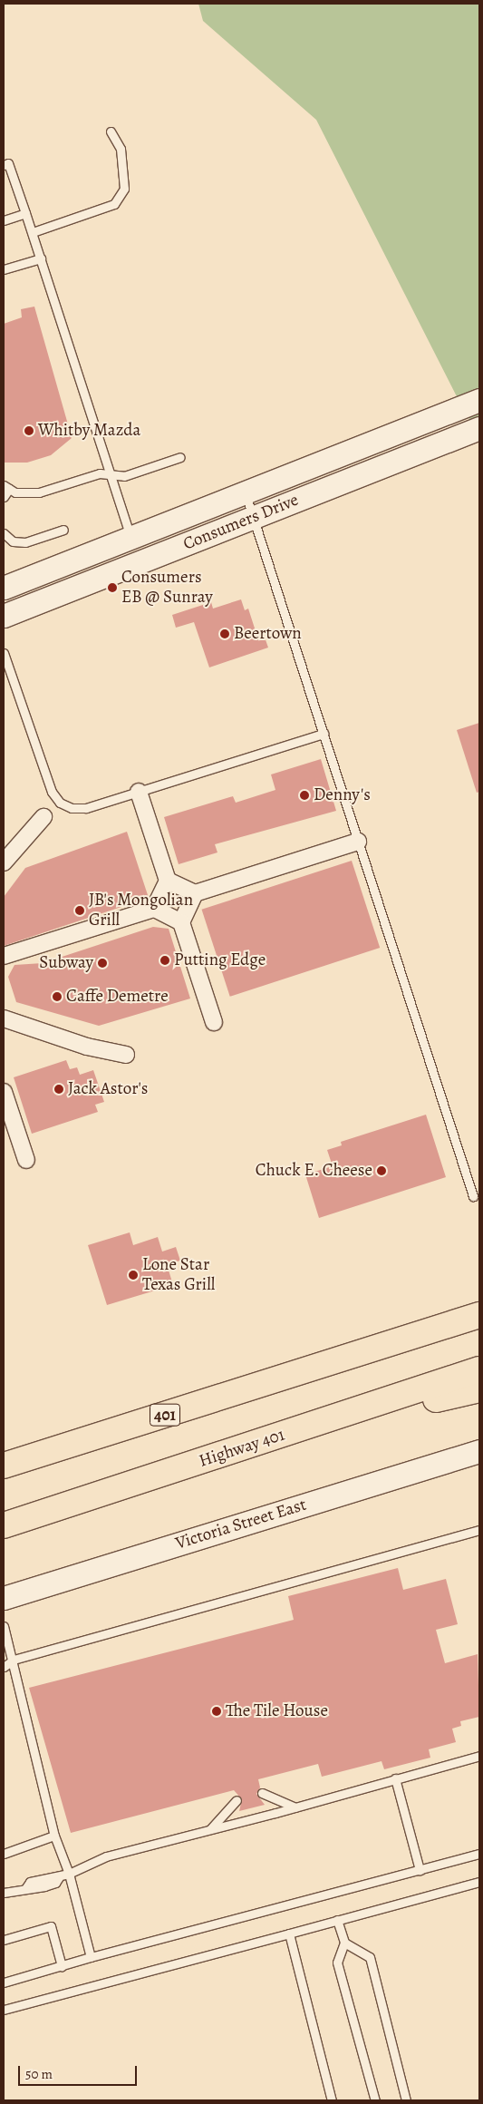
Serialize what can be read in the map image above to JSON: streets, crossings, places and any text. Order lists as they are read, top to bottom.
{
  "streets": {
    "highway": ["401", "Highway 401"],
    "main road": ["Consumers Drive", "Victoria Street East"]
  },
  "places": [
    "Whitby Mazda",
    "Consumers EB @ Sunray",
    "Beertown",
    "Denny's",
    "JB's Mongolian Grill",
    "Putting Edge",
    "Subway",
    "Caffe Demetre",
    "Jack Astor's",
    "Chuck E. Cheese",
    "Lone Star Texas Grill",
    "The Tile House"
  ],
  "scale_bar": "50 m"
}
